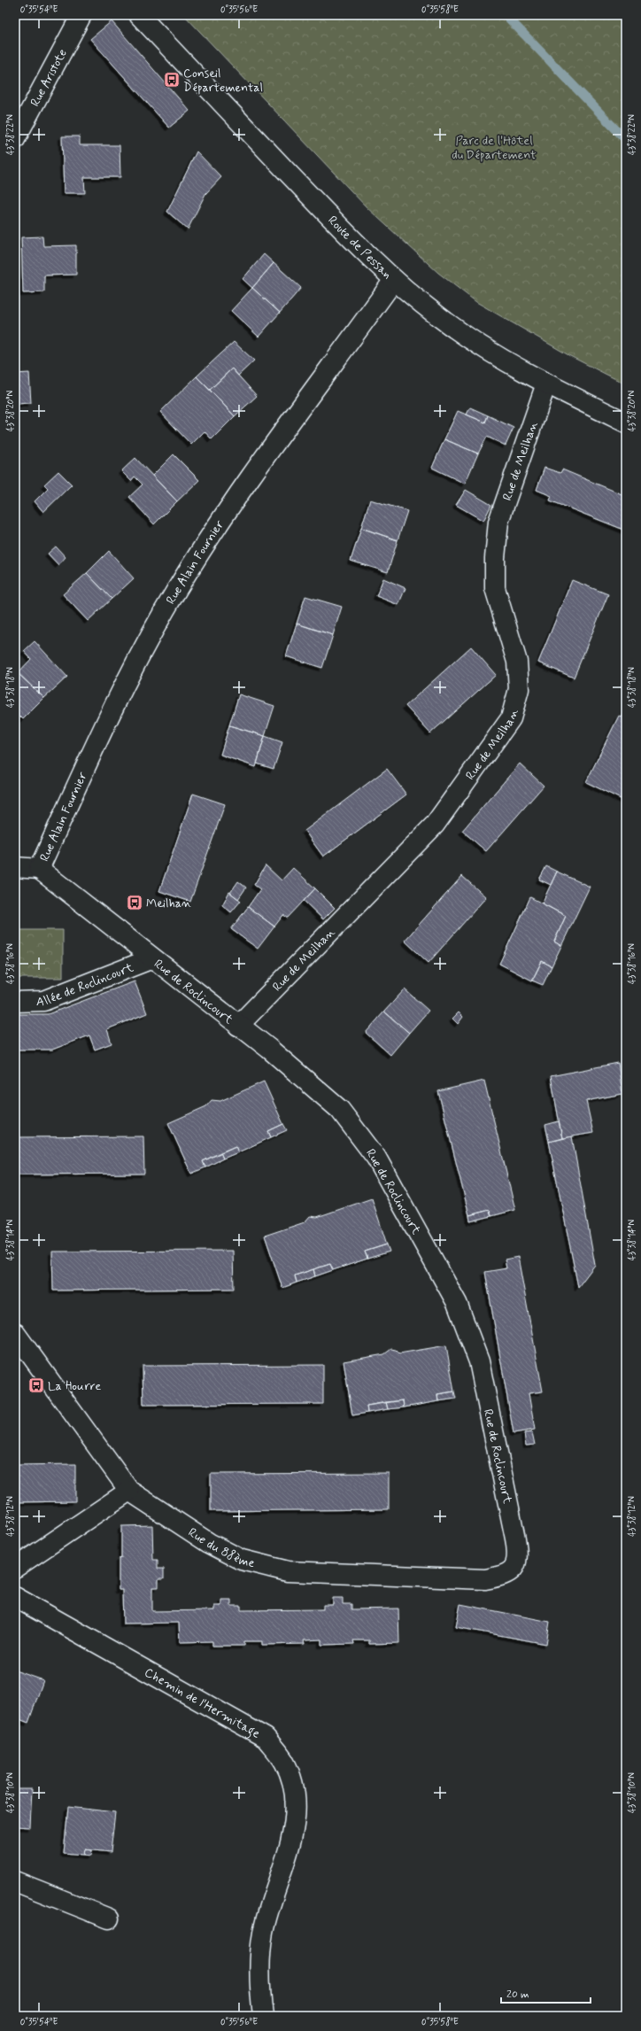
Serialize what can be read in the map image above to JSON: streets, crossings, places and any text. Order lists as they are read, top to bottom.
{
  "streets": {
    "street": [
      "Rue Aristote",
      "Route de Pessan",
      "Rue de Meilhan",
      "Rue Alain Fournier",
      "Allée de Roclincourt",
      "Rue de Roclincourt",
      "Rue du 88ème",
      "Chemin de l'Hermitage"
    ]
  },
  "crossings": [
    ["Route de Pessan", "Rue de Meilhan"],
    ["Route de Pessan", "Rue Alain Fournier"],
    ["Rue de Meilhan", "Rue de Roclincourt"],
    ["Rue Alain Fournier", "Rue de Roclincourt"],
    ["Allée de Roclincourt", "Rue de Roclincourt"],
    ["Rue de Roclincourt", "Rue du 88ème"]
  ],
  "parks": ["Parc de l'Hôtel du Département"],
  "places": {
    "bus stop": ["Conseil Départemental", "Meilhan", "La Hourre"]
  },
  "scale_bar": "20 m",
  "coordinates": [
    "0°35'54\"E",
    "0°35'56\"E",
    "0°35'58\"E",
    "43°38'22\"N",
    "43°38'20\"N",
    "43°38'18\"N",
    "43°38'16\"N",
    "43°38'14\"N",
    "43°38'12\"N",
    "43°38'10\"N"
  ]
}
